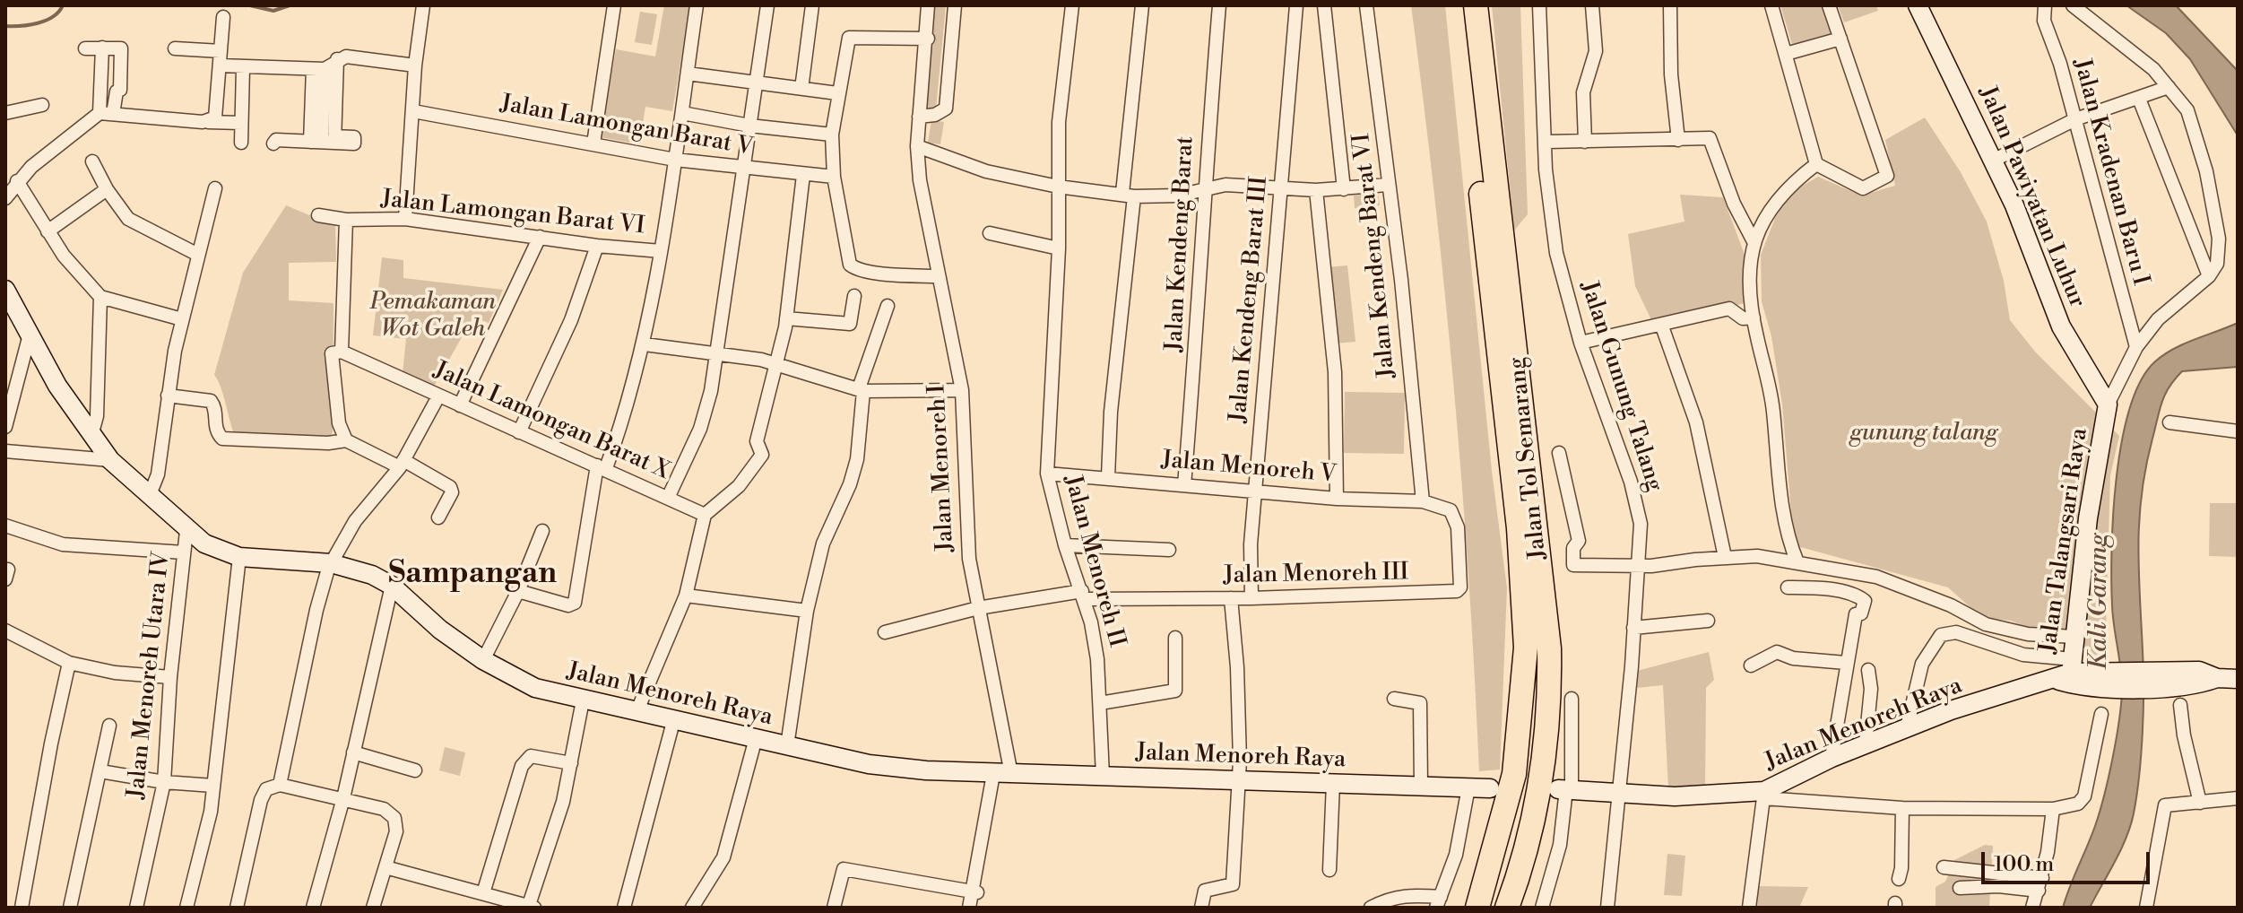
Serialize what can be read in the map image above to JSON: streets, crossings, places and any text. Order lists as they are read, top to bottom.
{
  "streets": {
    "highway": ["Jalan Tol Semarang"],
    "main road": ["Jalan Pawiyatan Luhur", "Jalan Talangsari Raya", "Jalan Menoreh Raya"],
    "street": [
      "Jalan Lamongan Barat V",
      "Jalan Kradenan Baru I",
      "Jalan Lamongan Barat VI",
      "Jalan Kendeng Barat",
      "Jalan Kendeng Barat VI",
      "Jalan Kendeng Barat III",
      "Jalan Gunung Talang",
      "Jalan Lamongan Barat X",
      "Jalan Menoreh I",
      "Jalan Menoreh V",
      "Jalan Menoreh II",
      "Jalan Menoreh III",
      "Jalan Menoreh Utara IV"
    ]
  },
  "crossings": [
    ["Jalan Pawiyatan Luhur", "Jalan Talangsari Raya"],
    ["Jalan Kendeng Barat", "Jalan Menoreh V"],
    ["Jalan Kendeng Barat VI", "Jalan Menoreh V"],
    ["Jalan Kendeng Barat III", "Jalan Menoreh V"],
    ["Jalan Kendeng Barat III", "Jalan Menoreh III"],
    ["Jalan Gunung Talang", "Jalan Menoreh Raya"],
    ["Jalan Menoreh I", "Jalan Menoreh III"],
    ["Jalan Menoreh I", "Jalan Menoreh Raya"],
    ["Jalan Menoreh V", "Jalan Menoreh II"],
    ["Jalan Menoreh V", "Jalan Menoreh III"],
    ["Jalan Talangsari Raya", "Jalan Menoreh Raya"],
    ["Jalan Menoreh II", "Jalan Menoreh III"],
    ["Jalan Menoreh II", "Jalan Menoreh Raya"],
    ["Jalan Menoreh Utara IV", "Jalan Menoreh Raya"]
  ],
  "districts": ["Sampangan"],
  "water": ["Kali Garang"],
  "parks": ["Pemakaman Wot Galeh", "gunung talang"],
  "scale_bar": "100 m"
}
